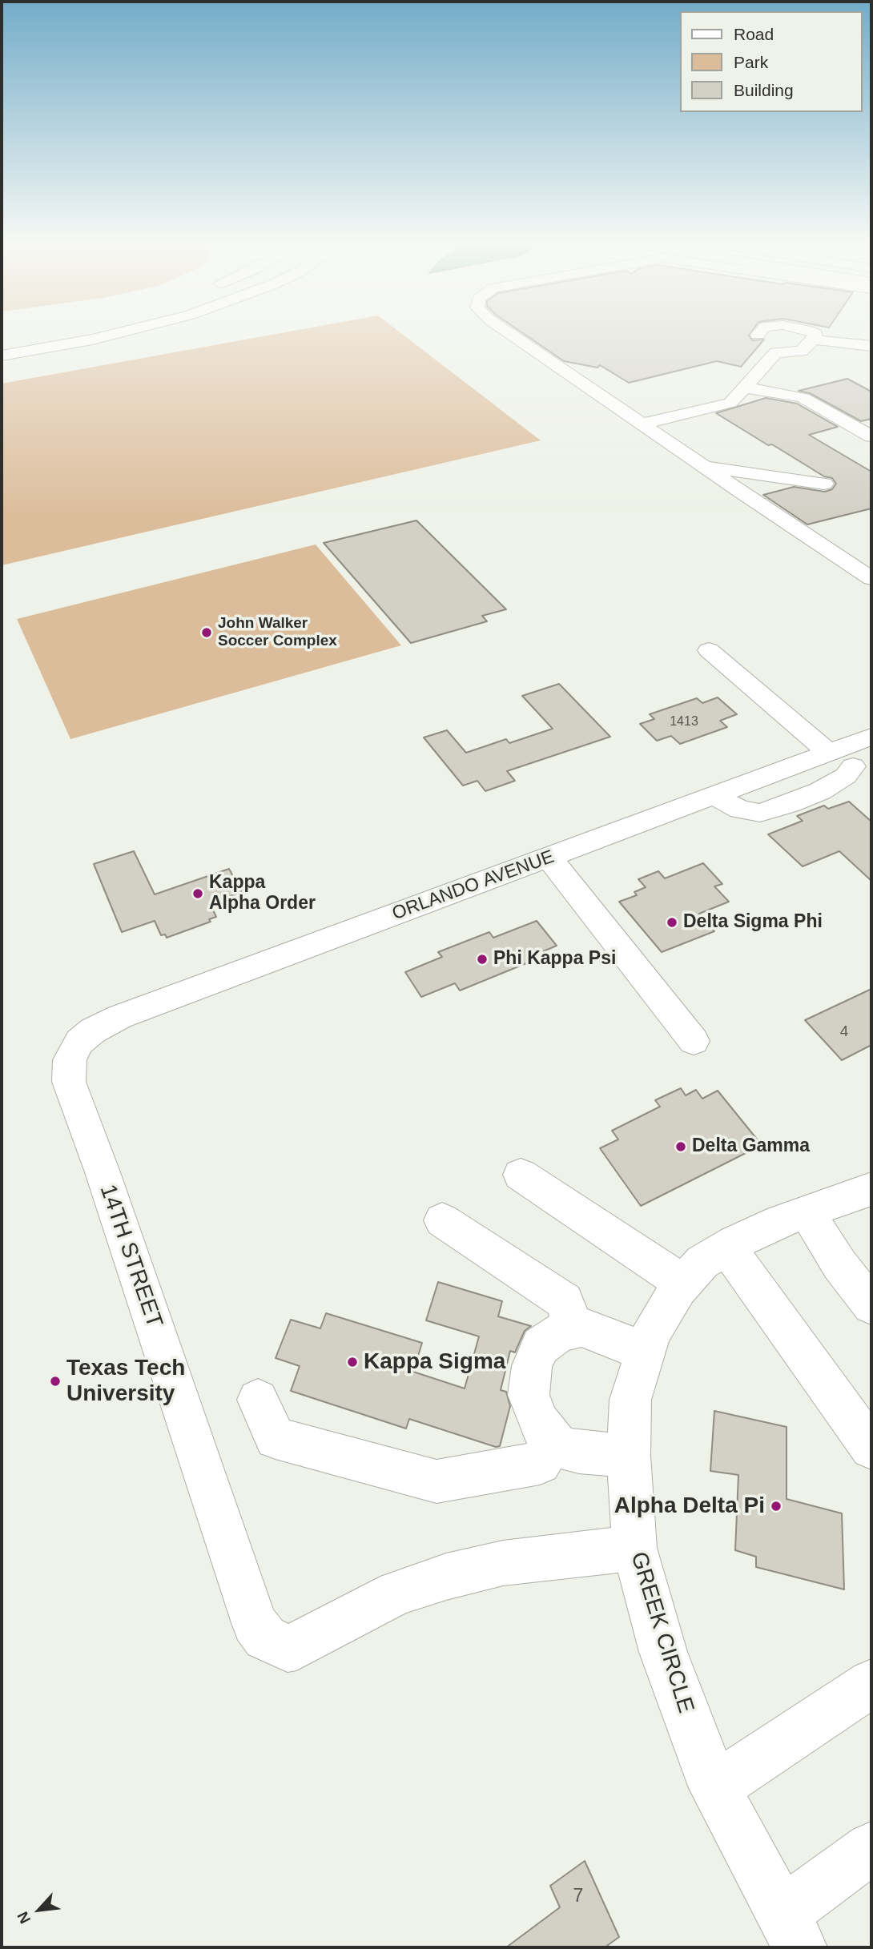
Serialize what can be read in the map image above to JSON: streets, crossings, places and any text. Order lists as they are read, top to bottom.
{
  "streets": {
    "main road": ["ORLANDO AVENUE", "14TH STREET", "GREEK CIRCLE"]
  },
  "crossings": [
    ["ORLANDO AVENUE", "14TH STREET"],
    ["14TH STREET", "GREEK CIRCLE"]
  ],
  "places": [
    "John Walker Soccer Complex",
    "Kappa Alpha Order",
    "Delta Sigma Phi",
    "Phi Kappa Psi",
    "Delta Gamma",
    "Kappa Sigma",
    "Texas Tech University",
    "Alpha Delta Pi"
  ],
  "house_numbers": ["1413", "4", "7"],
  "legend": ["Road", "Park", "Building"],
  "north": "bottom left"
}
